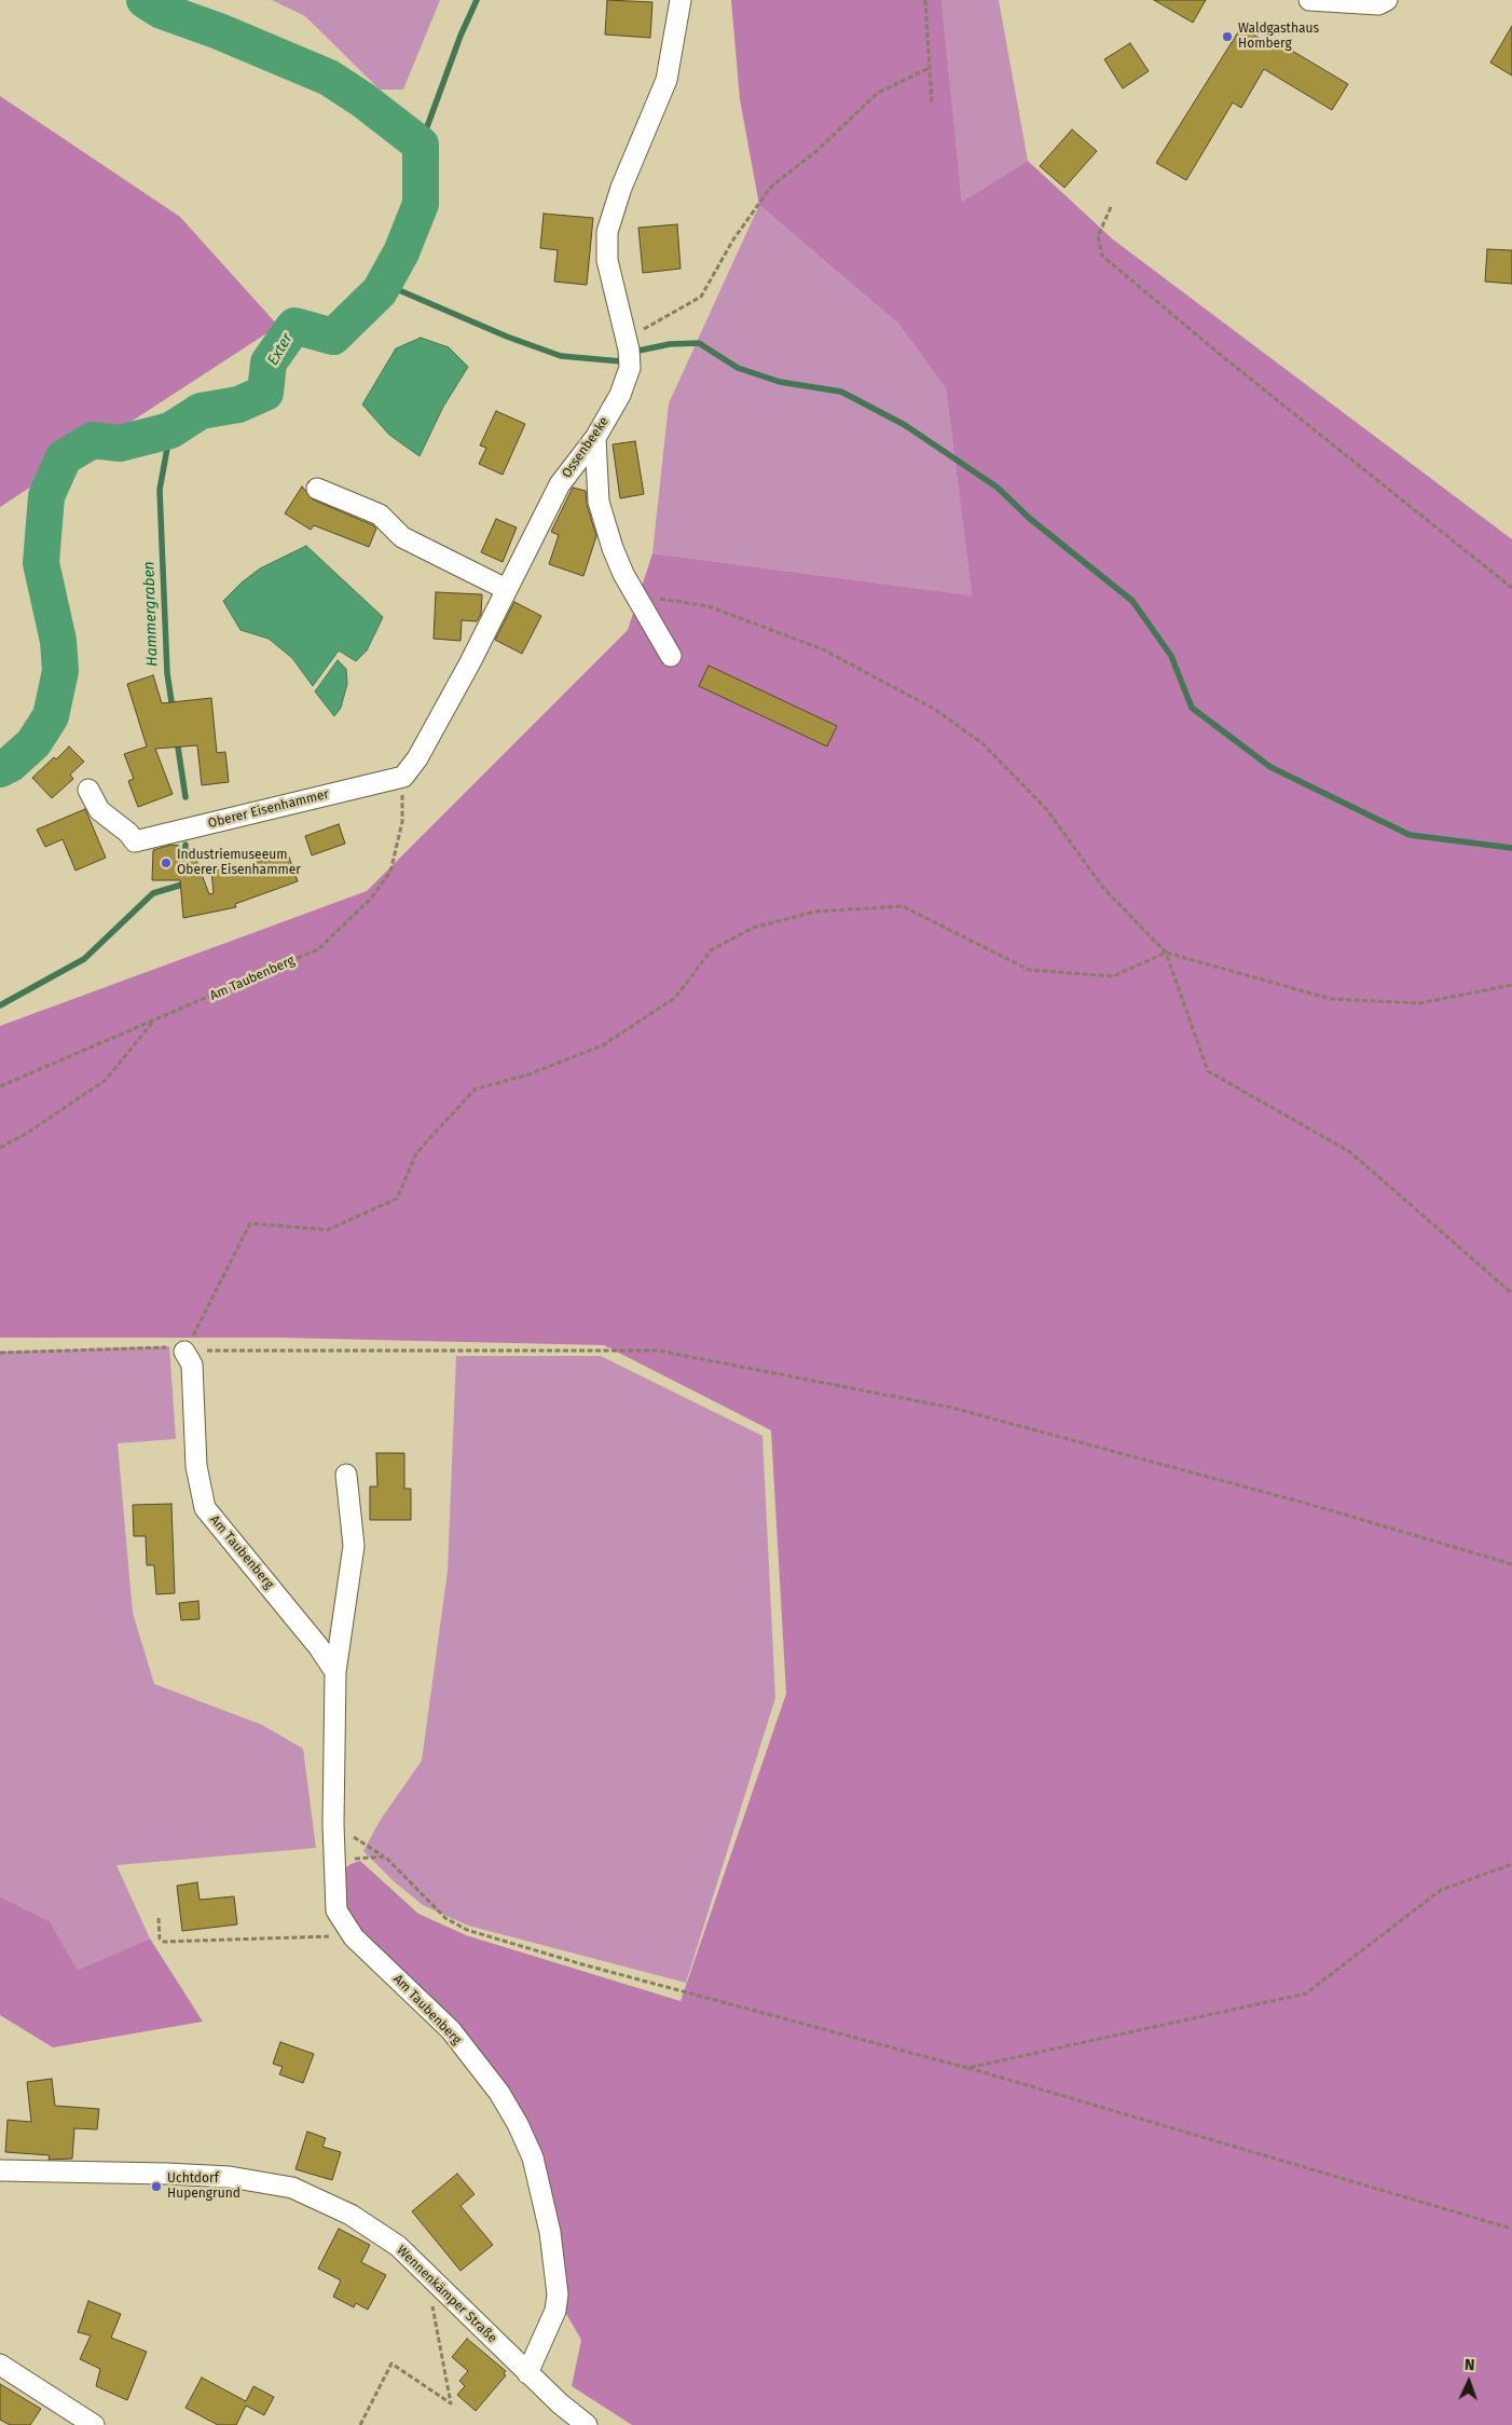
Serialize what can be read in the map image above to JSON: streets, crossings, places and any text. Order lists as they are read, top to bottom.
{
  "streets": {
    "street": [
      "Ossenbeeke",
      "Oberer Eisenhammer",
      "Am Taubenberg",
      "Wennenkämper Straße"
    ]
  },
  "crossings": [
    ["Ossenbeeke", "Oberer Eisenhammer"],
    ["Ossenbeeke", "Am Taubenberg"],
    ["Oberer Eisenhammer", "Am Taubenberg"],
    ["Am Taubenberg", "Wennenkämper Straße"]
  ],
  "water": ["Exter", "Hammergraben"],
  "places": ["Waldgasthaus Homberg", "Industriemuseeum Oberer Eisenhammer", "Uchtdorf Hupengrund"],
  "north": "top"
}
